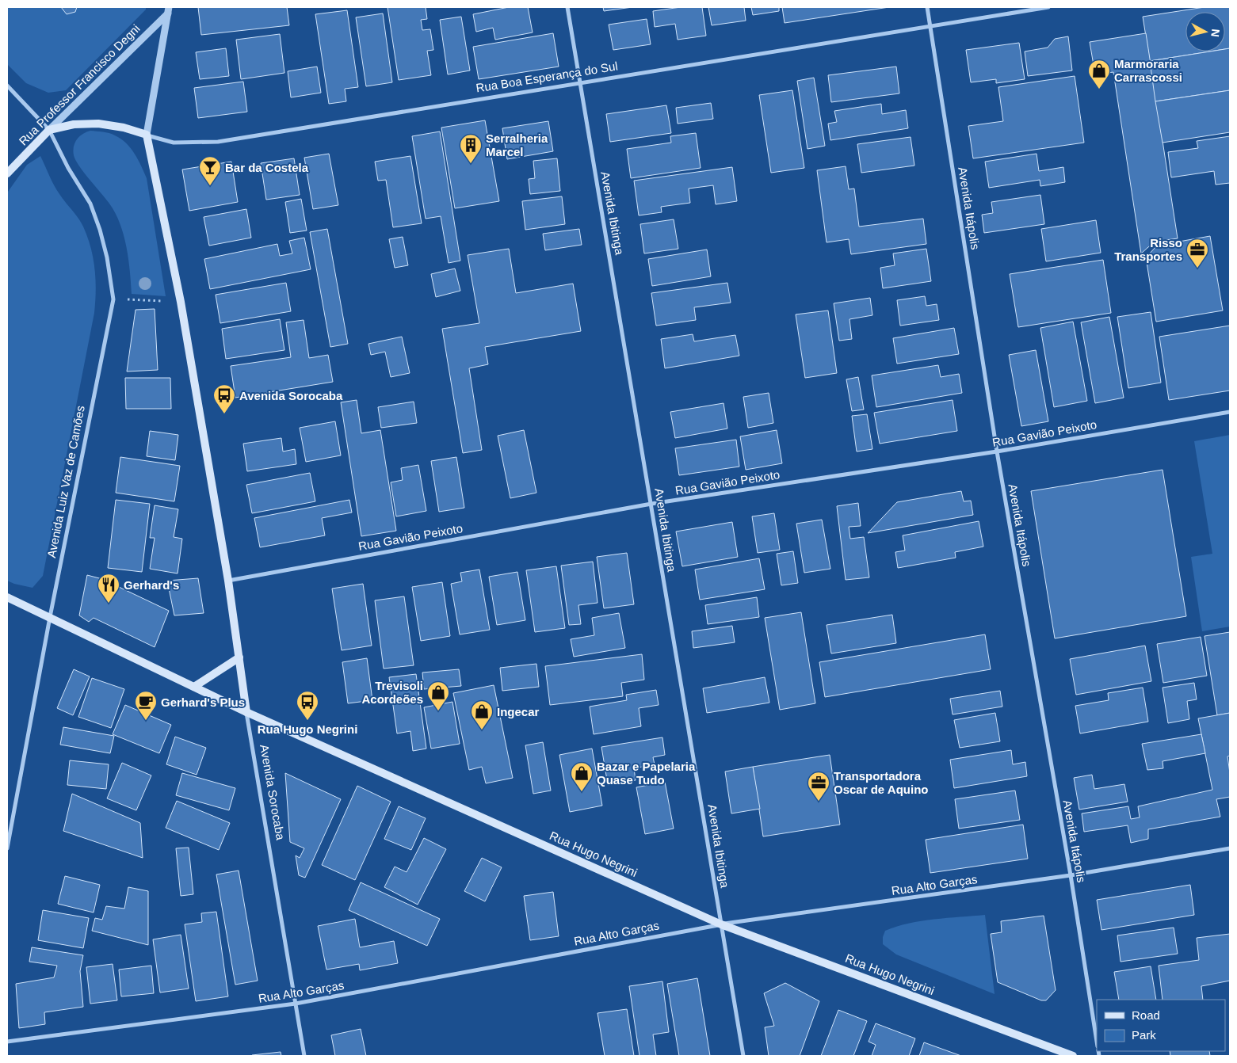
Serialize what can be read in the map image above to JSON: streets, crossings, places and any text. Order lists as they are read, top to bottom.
{
  "streets": {
    "main road": [
      "Rua Boa Esperança do Sul",
      "Rua Professor Francisco Degni",
      "Avenida Sorocaba",
      "Rua Hugo Negrini"
    ],
    "street": [
      "Avenida Itápolis",
      "Avenida Ibitinga",
      "Rua Gavião Peixoto",
      "Avenida Luiz Vaz de Camões",
      "Rua Alto Garças"
    ]
  },
  "crossings": [
    ["Rua Boa Esperança do Sul", "Rua Professor Francisco Degni"],
    ["Rua Boa Esperança do Sul", "Avenida Itápolis"],
    ["Rua Boa Esperança do Sul", "Avenida Ibitinga"],
    ["Rua Boa Esperança do Sul", "Avenida Luiz Vaz de Camões"],
    ["Rua Boa Esperança do Sul", "Avenida Sorocaba"],
    ["Rua Professor Francisco Degni", "Avenida Luiz Vaz de Camões"],
    ["Avenida Itápolis", "Rua Gavião Peixoto"],
    ["Avenida Itápolis", "Rua Alto Garças"],
    ["Avenida Ibitinga", "Rua Gavião Peixoto"],
    ["Avenida Ibitinga", "Rua Hugo Negrini"],
    ["Avenida Ibitinga", "Rua Alto Garças"],
    ["Rua Gavião Peixoto", "Avenida Sorocaba"],
    ["Avenida Luiz Vaz de Camões", "Rua Hugo Negrini"],
    ["Avenida Sorocaba", "Rua Hugo Negrini"],
    ["Avenida Sorocaba", "Rua Alto Garças"],
    ["Rua Hugo Negrini", "Rua Alto Garças"]
  ],
  "places": {
    "shop": [
      "Marmoraria Carrascossi",
      "Trevisoli Acordeões",
      "Ingecar",
      "Bazar e Papelaria Quase Tudo"
    ],
    "building": ["Serralheria Marcel"],
    "bar": ["Bar da Costela"],
    "office": ["Risso Transportes", "Transportadora Oscar de Aquino"],
    "bus stop": ["Avenida Sorocaba", "Rua Hugo Negrini"],
    "restaurant": ["Gerhard's"],
    "cafe": ["Gerhard's Plus"]
  },
  "legend": ["Road", "Park"],
  "north": "right"
}
